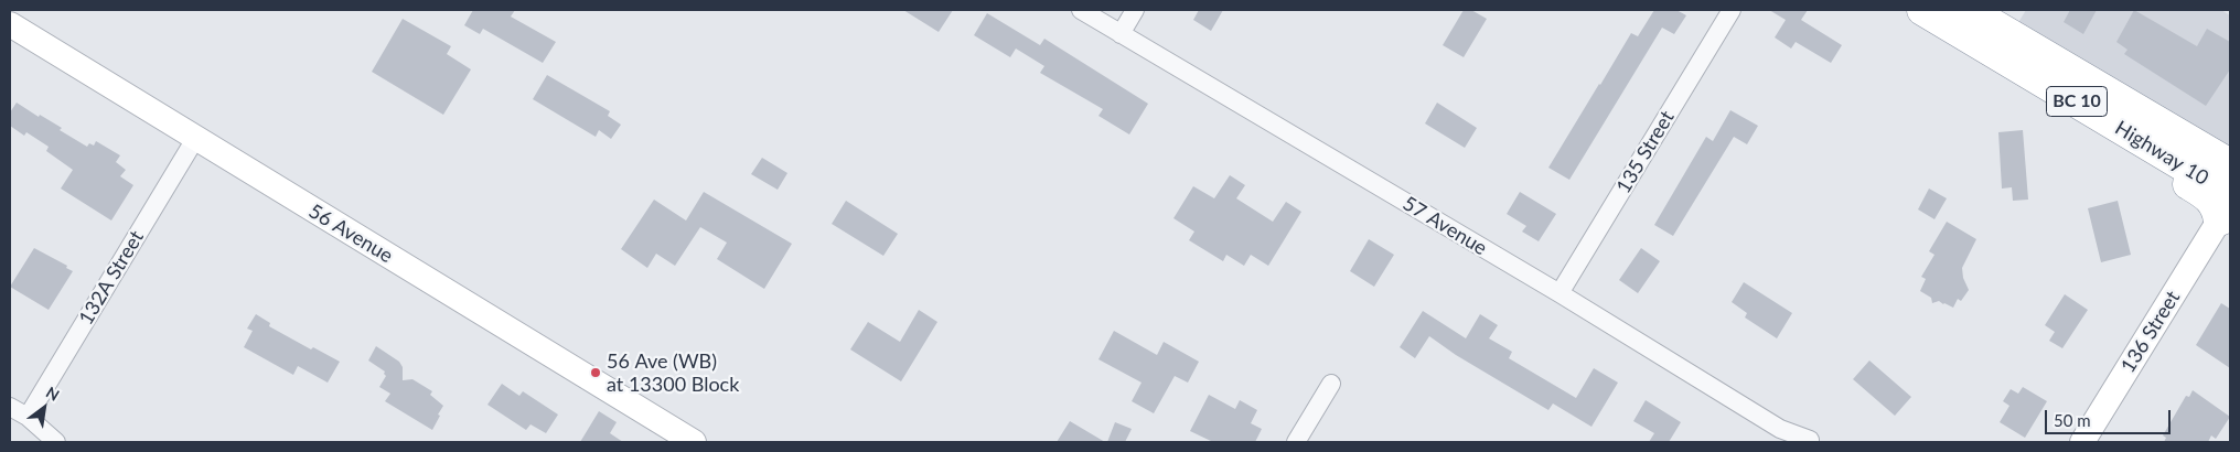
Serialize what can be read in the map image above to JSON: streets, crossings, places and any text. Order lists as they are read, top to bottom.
{
  "streets": {
    "highway": ["BC 10", "Highway 10"],
    "street": [
      "135 Street",
      "57 Avenue",
      "56 Avenue",
      "132A Street",
      "136 Street"
    ]
  },
  "crossings": [
    ["135 Street", "57 Avenue"],
    ["Highway 10", "136 Street"],
    ["56 Avenue", "132A Street"]
  ],
  "places": ["56 Ave (WB) at 13300 Block"],
  "scale_bar": "50 m",
  "north": "top right"
}
